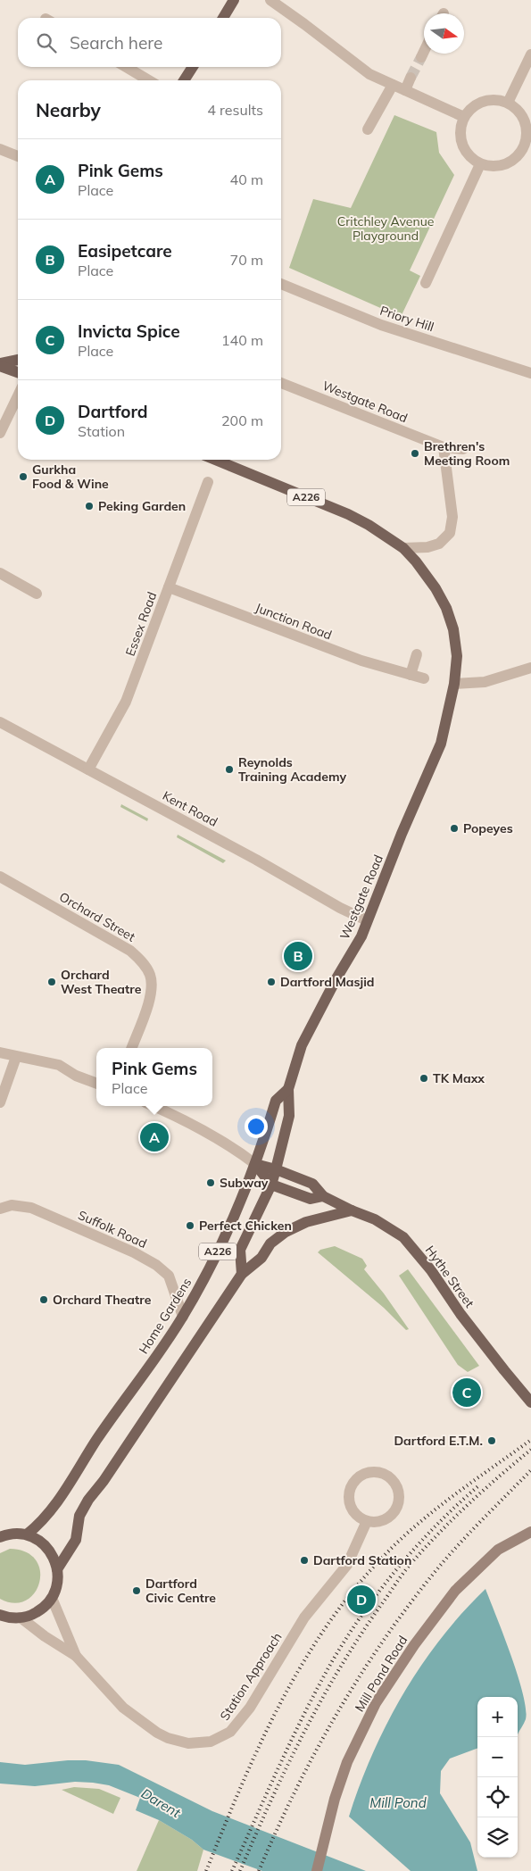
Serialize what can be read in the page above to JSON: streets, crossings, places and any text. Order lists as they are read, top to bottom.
{
  "streets": {
    "main road": [
      "Westgate Road",
      "A226",
      "Hythe Street",
      "Home Gardens"
    ],
    "street": [
      "Priory Hill",
      "Junction Road",
      "Essex Road",
      "Kent Road",
      "Orchard Street",
      "Suffolk Road",
      "Mill Pond Road",
      "Station Approach"
    ]
  },
  "crossings": [
    ["Westgate Road", "A226"],
    ["Westgate Road", "Kent Road"],
    ["Westgate Road", "Hythe Street"],
    ["Westgate Road", "Home Gardens"],
    ["A226", "Hythe Street"],
    ["Junction Road", "Essex Road"],
    ["Essex Road", "Kent Road"],
    ["Suffolk Road", "Home Gardens"],
    ["Hythe Street", "Home Gardens"]
  ],
  "water": ["Darent", "Mill Pond"],
  "parks": ["Critchley Avenue Playground"],
  "places": [
    "Brethren's Meeting Room",
    "Gurkha Food & Wine",
    "Peking Garden",
    "Reynolds Training Academy",
    "Popeyes",
    "Orchard West Theatre",
    "Dartford Masjid",
    "TK Maxx",
    "Subway",
    "Perfect Chicken",
    "Orchard Theatre",
    "Dartford E.T.M.",
    "Dartford Station",
    "Dartford Civic Centre"
  ],
  "north": "right",
  "page": {
    "search": "Search here",
    "heading": ["Nearby", "4 results"],
    "list": [
      {
        "mark": "A",
        "name": "Pink Gems",
        "note": "Place",
        "value": "40 m"
      },
      {
        "mark": "B",
        "name": "Easipetcare",
        "note": "Place",
        "value": "70 m"
      },
      {
        "mark": "C",
        "name": "Invicta Spice",
        "note": "Place",
        "value": "140 m"
      },
      {
        "mark": "D",
        "name": "Dartford",
        "note": "Station",
        "value": "200 m"
      }
    ],
    "pins": [
      "B",
      "A",
      "C",
      "D"
    ],
    "popup": ["Pink Gems", "Place"],
    "map_buttons": ["+", "−"]
  }
}
